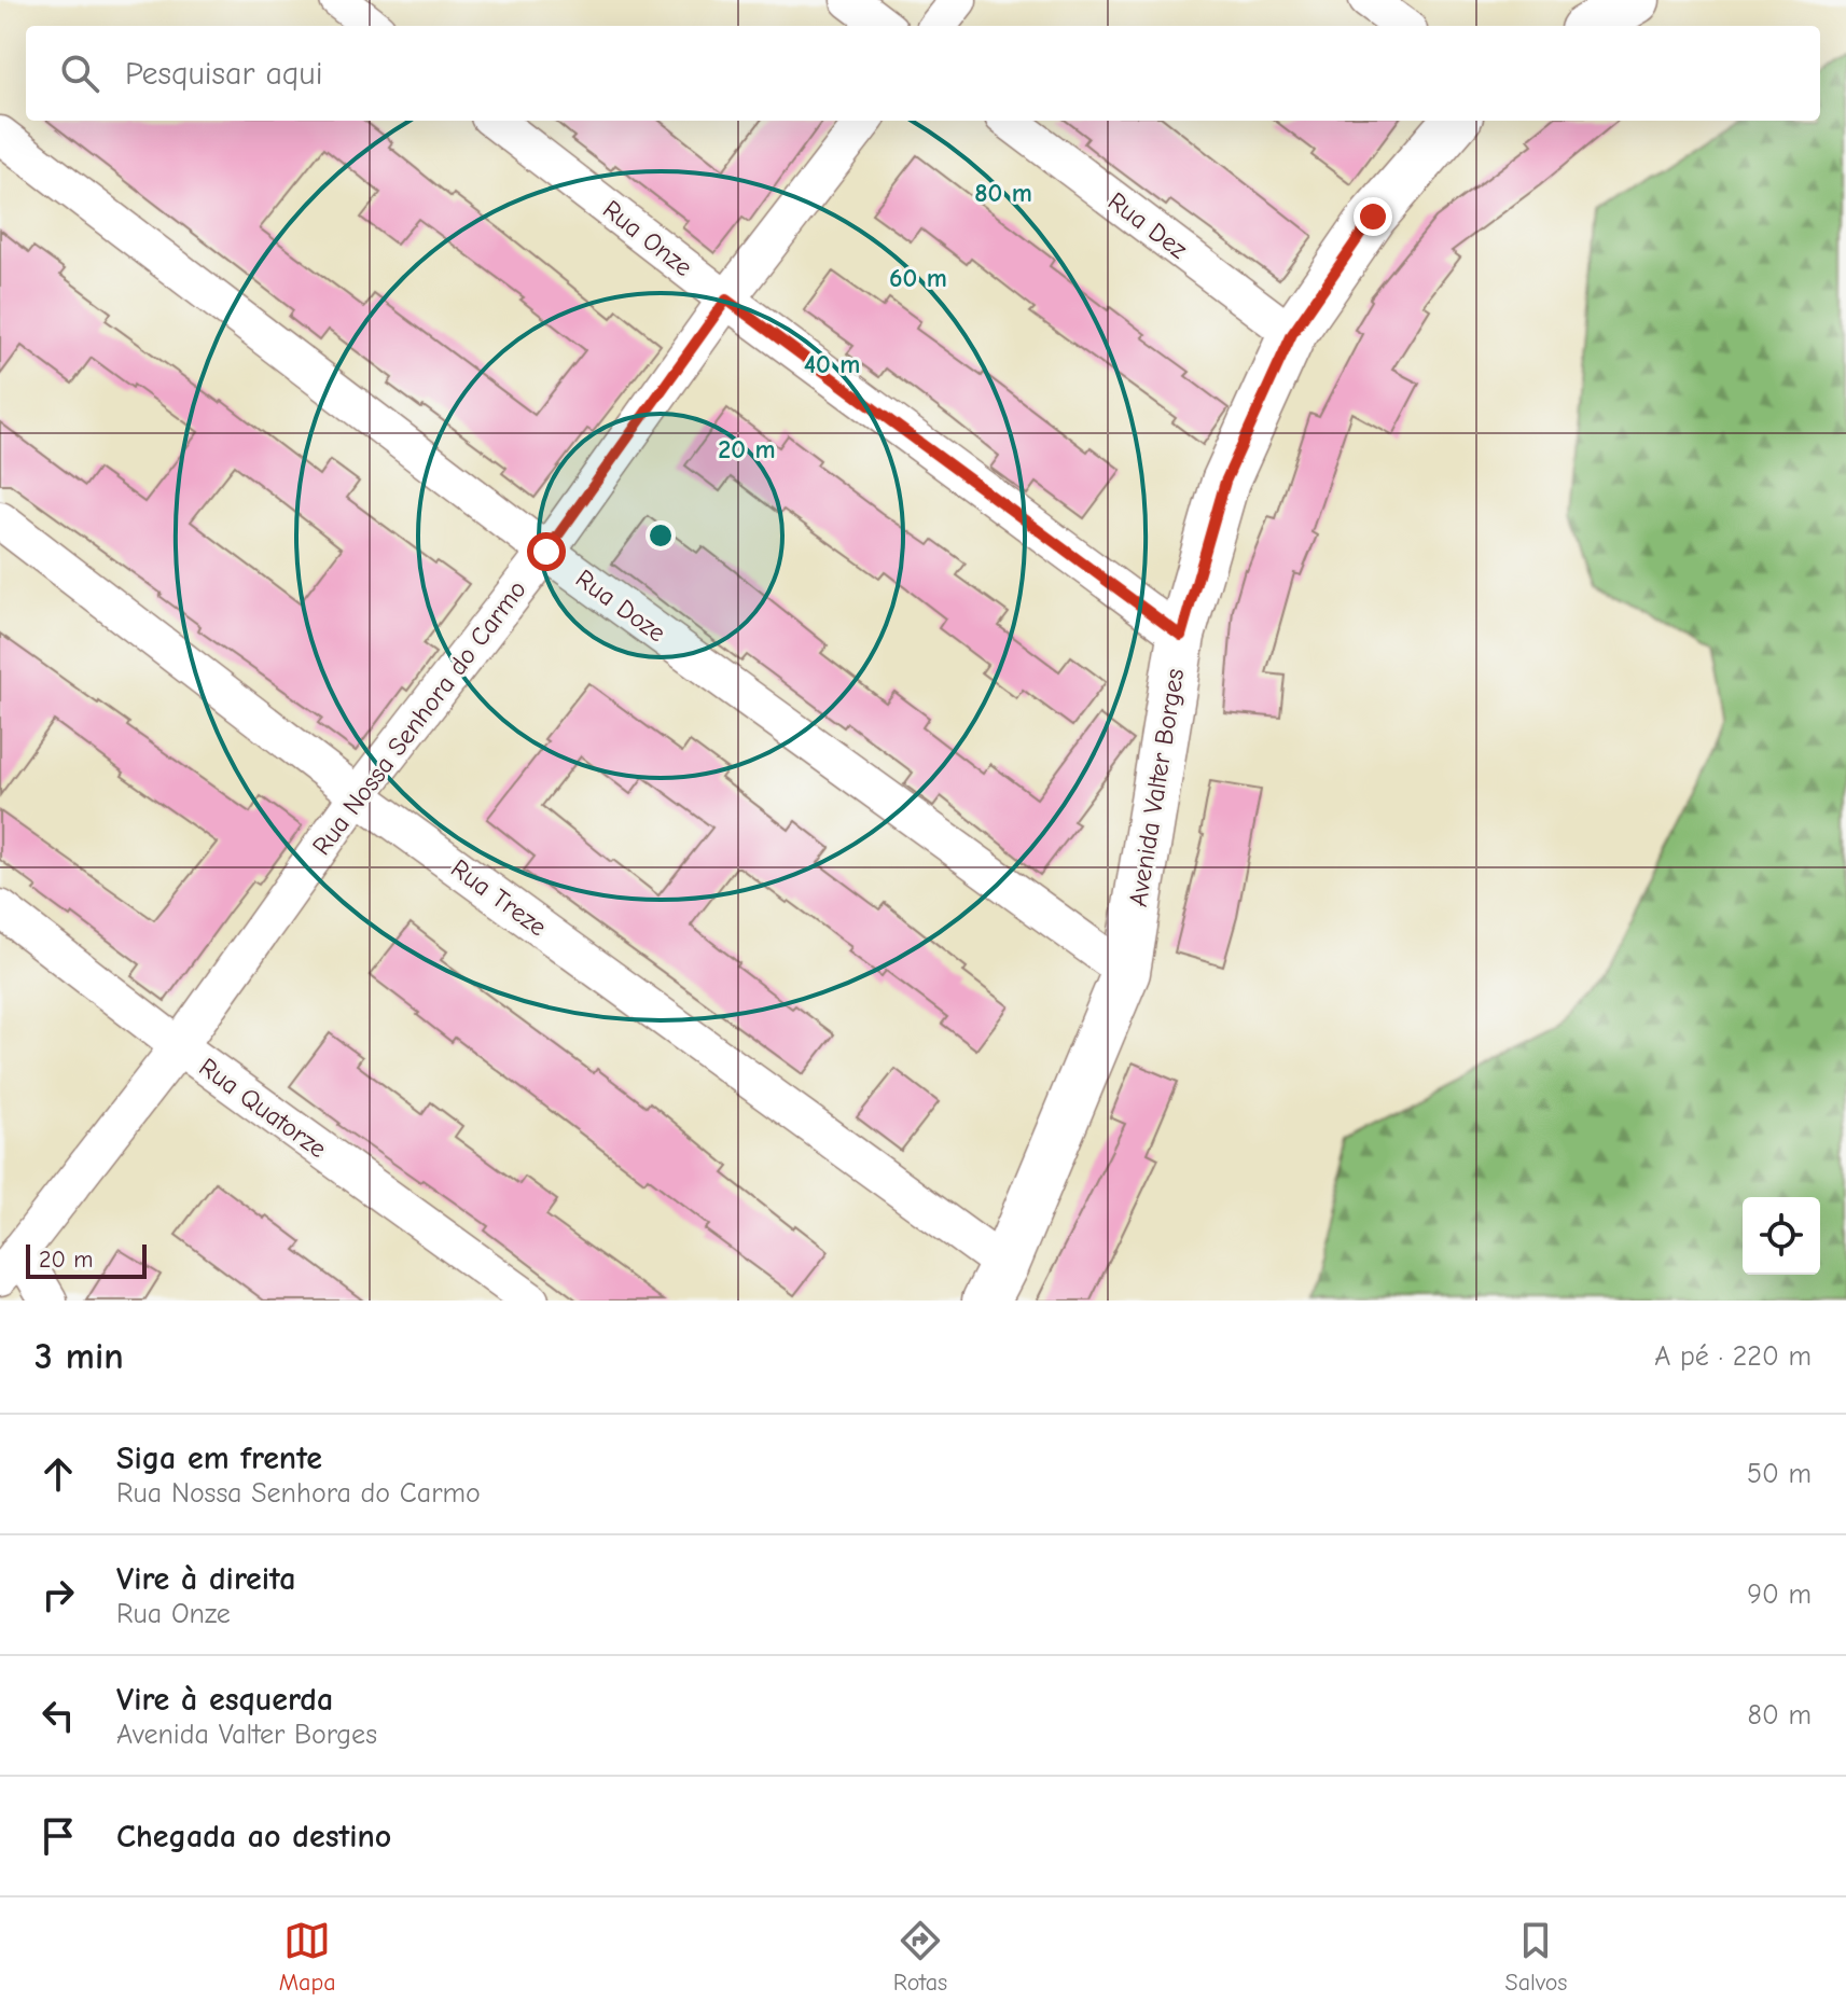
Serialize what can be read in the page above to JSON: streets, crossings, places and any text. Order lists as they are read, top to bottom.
{
  "streets": {
    "street": [
      "Rua Dez",
      "Rua Onze",
      "Rua Doze",
      "Rua Nossa Senhora do Carmo",
      "Avenida Valter Borges",
      "Rua Treze",
      "Rua Quatorze"
    ]
  },
  "crossings": [
    ["Rua Dez", "Avenida Valter Borges"],
    ["Rua Onze", "Rua Nossa Senhora do Carmo"],
    ["Rua Onze", "Avenida Valter Borges"],
    ["Rua Doze", "Rua Nossa Senhora do Carmo"],
    ["Rua Doze", "Avenida Valter Borges"],
    ["Rua Nossa Senhora do Carmo", "Rua Treze"],
    ["Rua Nossa Senhora do Carmo", "Rua Quatorze"],
    ["Avenida Valter Borges", "Rua Treze"]
  ],
  "scale_bar": "20 m",
  "page": {
    "search": "Pesquisar aqui",
    "scale": "20 m",
    "heading": ["3 min", "A pé · 220 m"],
    "list": [
      ["Siga em frente", "Rua Nossa Senhora do Carmo", "50 m"],
      ["Vire à direita", "Rua Onze", "90 m"],
      ["Vire à esquerda", "Avenida Valter Borges", "80 m"],
      "Chegada ao destino"
    ],
    "nav": ["Mapa", "Rotas", "Salvos"]
  },
  "rings": [
    "80 m",
    "60 m",
    "40 m",
    "20 m"
  ]
}
